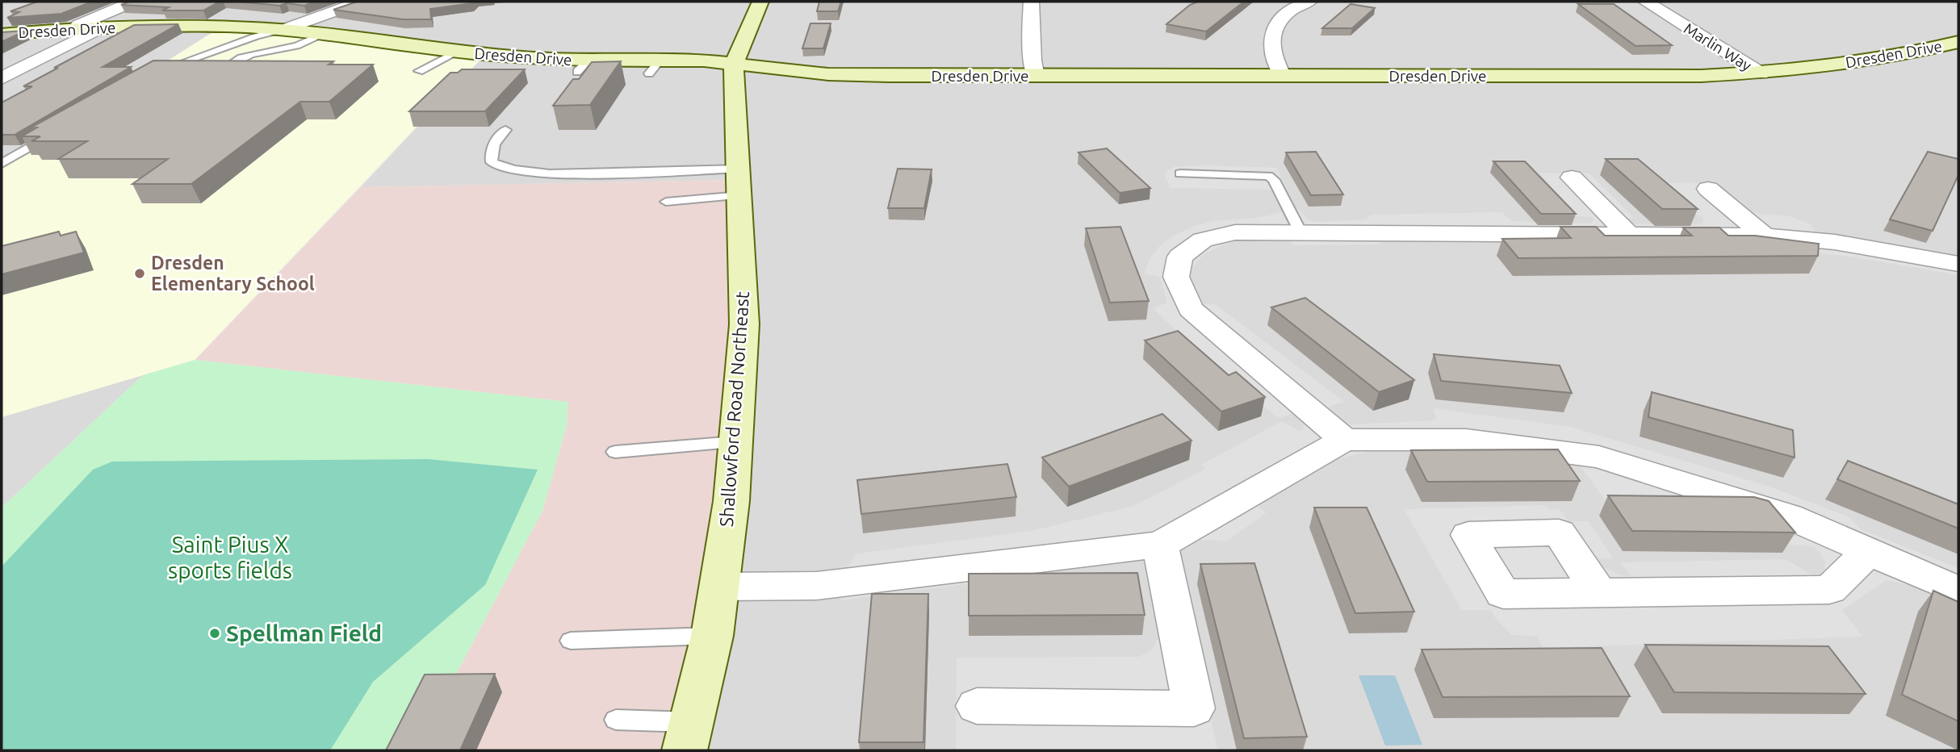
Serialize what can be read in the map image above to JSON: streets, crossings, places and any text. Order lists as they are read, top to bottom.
{
  "streets": {
    "street": ["Dresden Drive", "Marlin Way", "Shallowford Road Northeast"]
  },
  "crossings": [
    ["Dresden Drive", "Marlin Way"],
    ["Dresden Drive", "Shallowford Road Northeast"]
  ],
  "parks": ["Saint Pius X sports fields"],
  "places": ["Dresden Elementary School", "Spellman Field"]
}
